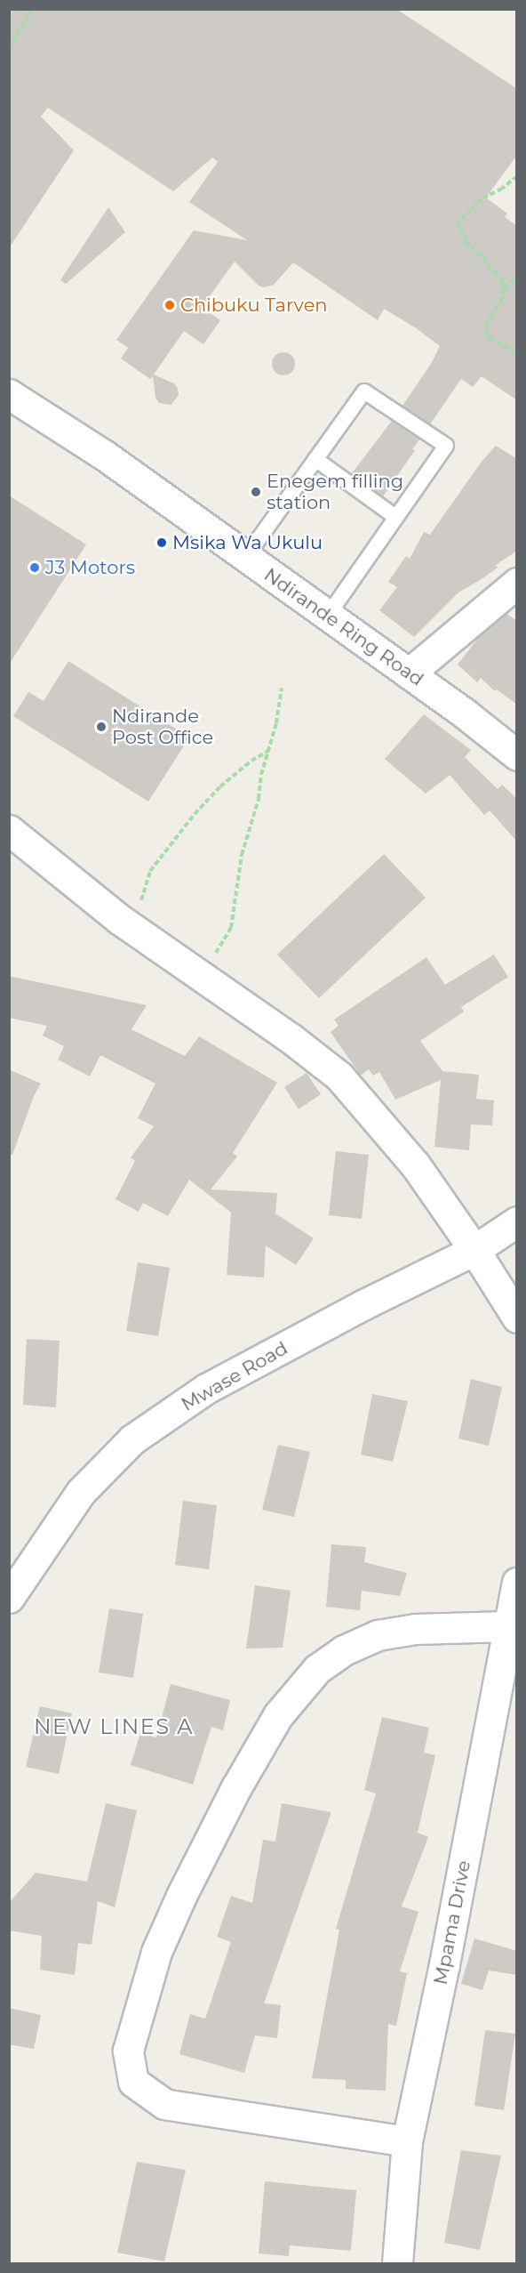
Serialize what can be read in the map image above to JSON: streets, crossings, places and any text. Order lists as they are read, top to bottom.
{
  "streets": {
    "street": ["Ndirande Ring Road", "Mwase Road", "Mpama Drive"]
  },
  "districts": ["NEW LINES A"],
  "places": [
    "Chibuku Tarven",
    "Enegem filling station",
    "Msika Wa Ukulu",
    "J3 Motors",
    "Ndirande Post Office"
  ]
}
